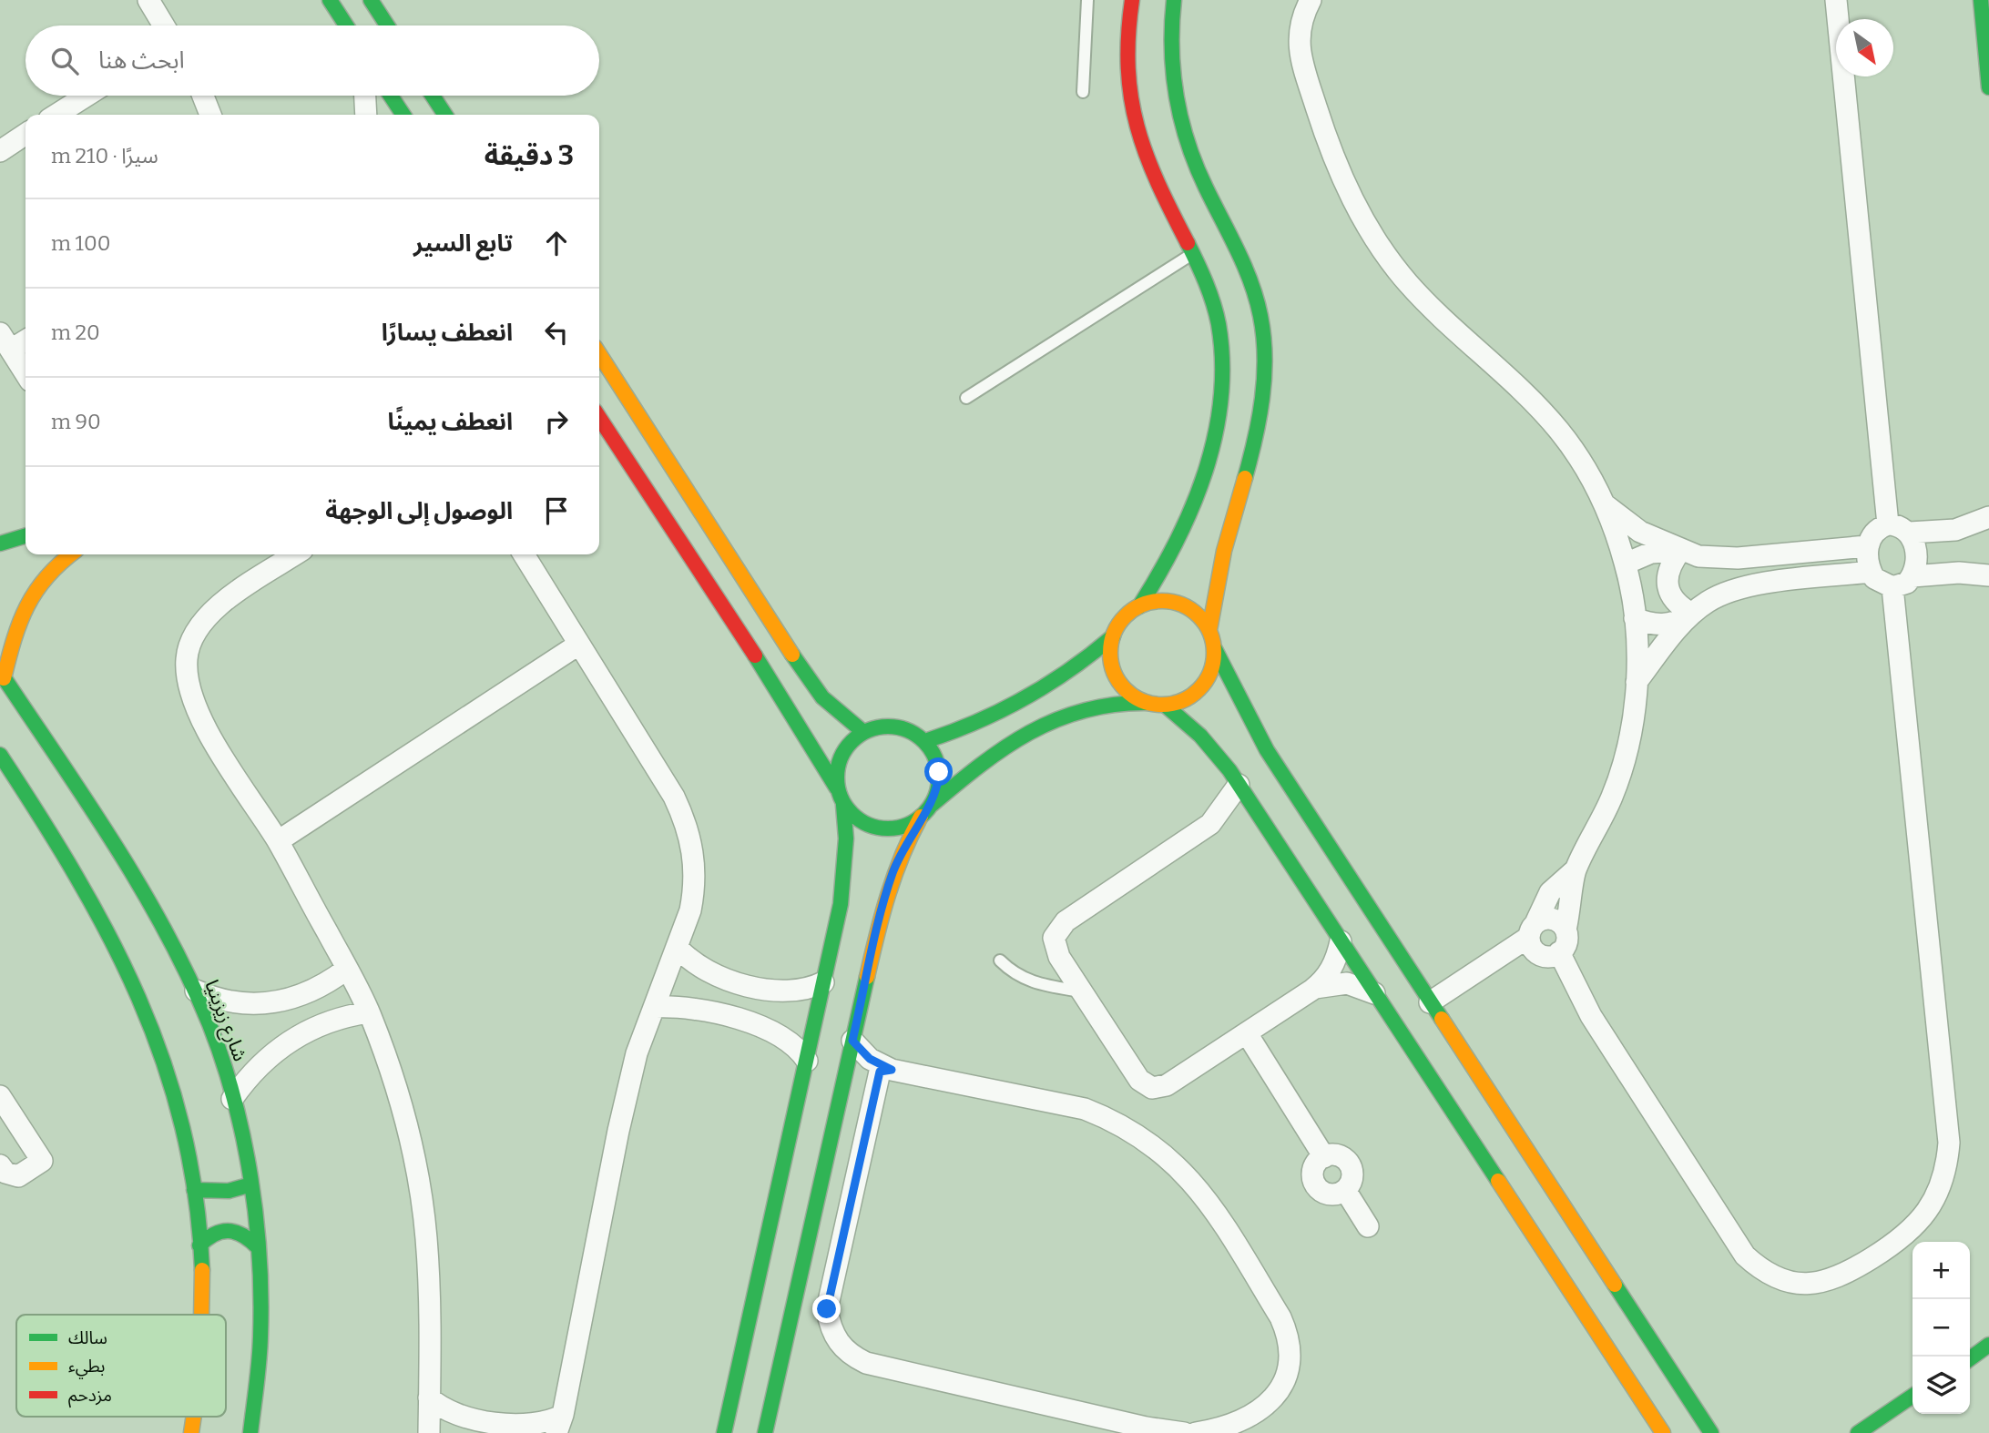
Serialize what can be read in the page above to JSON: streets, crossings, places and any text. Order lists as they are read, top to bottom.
{
  "streets": {
    "street": ["شارع زيزينيا"]
  },
  "legend": ["سالك", "بطيء", "مزدحم"],
  "north": "bottom right",
  "page": {
    "search": "ابحث هنا",
    "heading": ["3 دقيقة", "سيرًا · 210 m"],
    "list": [
      ["تابع السير", "100 m"],
      ["انعطف يسارًا", "20 m"],
      ["انعطف يمينًا", "90 m"],
      "الوصول إلى الوجهة"
    ],
    "map_buttons": ["+", "−"]
  }
}
